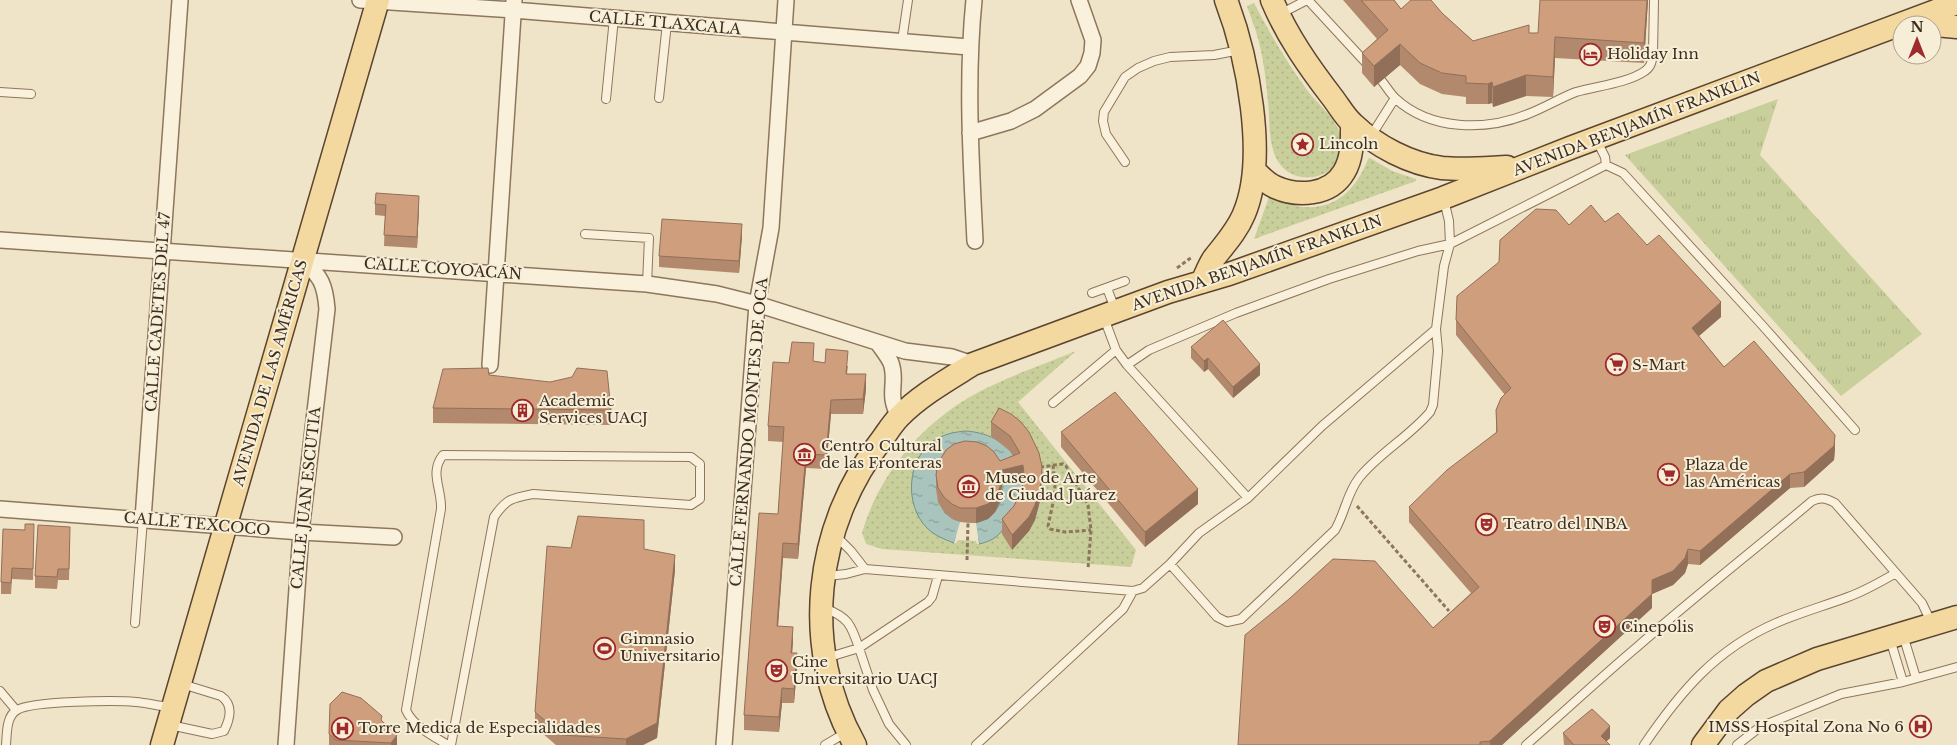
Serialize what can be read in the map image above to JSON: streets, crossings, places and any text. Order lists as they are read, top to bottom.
{
  "streets": {
    "main road": ["AVENIDA BENJAMÍN FRANKLIN", "AVENIDA DE LAS AMÉRICAS"],
    "street": [
      "CALLE TLAXCALA",
      "CALLE COYOACÁN",
      "CALLE CADETES DEL 47",
      "CALLE FERNANDO MONTES DE OCA",
      "CALLE JUAN ESCUTIA",
      "CALLE TEXCOCO"
    ]
  },
  "crossings": [
    ["CALLE TLAXCALA", "AVENIDA DE LAS AMÉRICAS"],
    ["CALLE TLAXCALA", "CALLE FERNANDO MONTES DE OCA"],
    ["AVENIDA BENJAMÍN FRANKLIN", "CALLE COYOACÁN"],
    ["CALLE COYOACÁN", "CALLE CADETES DEL 47"],
    ["CALLE COYOACÁN", "AVENIDA DE LAS AMÉRICAS"],
    ["CALLE COYOACÁN", "CALLE FERNANDO MONTES DE OCA"],
    ["CALLE COYOACÁN", "CALLE JUAN ESCUTIA"],
    ["CALLE CADETES DEL 47", "CALLE TEXCOCO"],
    ["AVENIDA DE LAS AMÉRICAS", "CALLE JUAN ESCUTIA"],
    ["AVENIDA DE LAS AMÉRICAS", "CALLE TEXCOCO"],
    ["CALLE JUAN ESCUTIA", "CALLE TEXCOCO"]
  ],
  "places": {
    "hotel": ["Holiday Inn"],
    "place": ["Lincoln"],
    "supermarket": ["S-Mart", "Plaza de las Américas"],
    "building": ["Academic Services UACJ"],
    "museum": ["Centro Cultural de las Fronteras", "Museo de Arte de Ciudad Juárez"],
    "theatre": ["Teatro del INBA", "Cinepolis", "Cine Universitario UACJ"],
    "sports": ["Gimnasio Universitario"],
    "hospital": ["IMSS Hospital Zona No 6", "Torre Medica de Especialidades"]
  },
  "north": "top"
}
